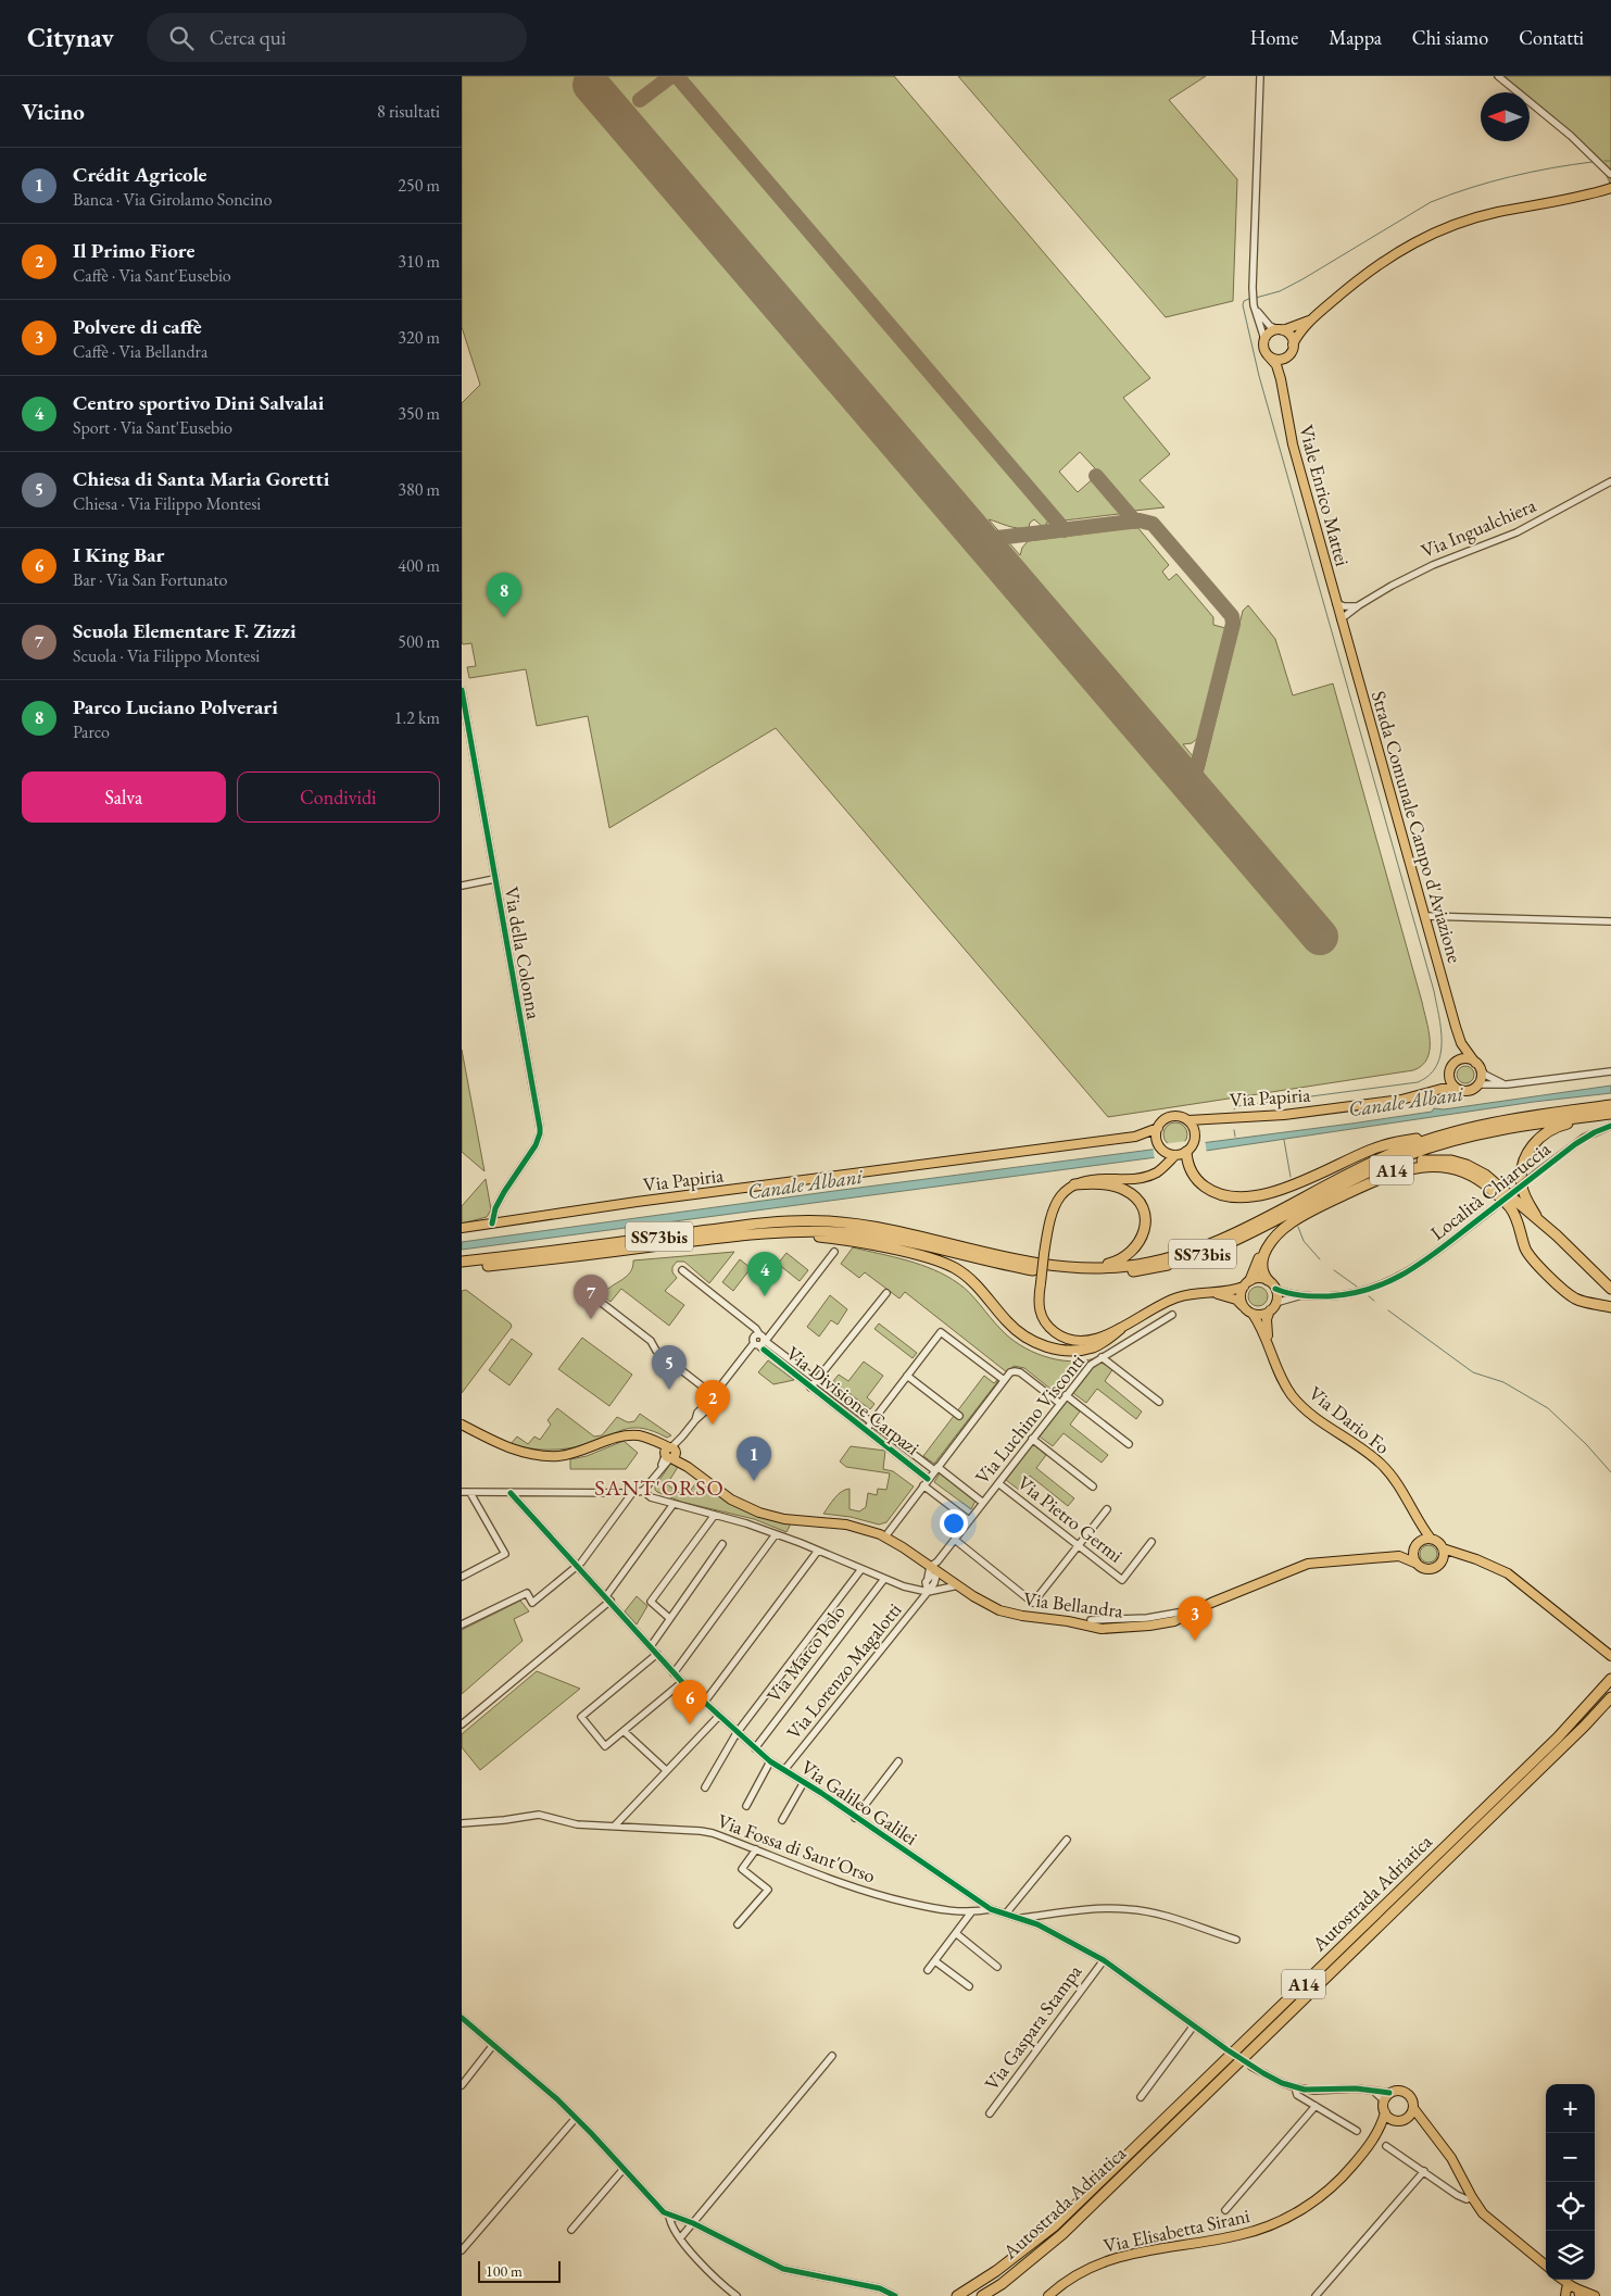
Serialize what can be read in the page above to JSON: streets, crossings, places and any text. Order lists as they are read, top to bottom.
{
  "streets": {
    "highway": ["A14", "SS73bis", "Autostrada Adriatica"],
    "main road": [
      "Viale Enrico Mattei",
      "Strada Comunale Campo d'Aviazione",
      "Via Papiria",
      "Via Dario Fo",
      "Via Bellandra",
      "Via Elisabetta Sirani"
    ],
    "street": [
      "Via Ingualchiera",
      "Via della Colonna",
      "Località Chiaruccia",
      "Via Divisione Carpazi",
      "Via Luchino Visconti",
      "Via Pietro Germi",
      "Via Marco Polo",
      "Via Lorenzo Magalotti",
      "Via Galileo Galilei",
      "Via Fossa di Sant'Orso",
      "Via Gaspara Stampa"
    ]
  },
  "crossings": [
    ["Viale Enrico Mattei", "Via Ingualchiera"],
    ["Viale Enrico Mattei", "Strada Comunale Campo d'Aviazione"],
    ["Via Ingualchiera", "Strada Comunale Campo d'Aviazione"],
    ["Strada Comunale Campo d'Aviazione", "Via Papiria"],
    ["Via della Colonna", "Via Papiria"],
    ["A14", "Via Dario Fo"],
    ["Via Divisione Carpazi", "Via Luchino Visconti"],
    ["Via Luchino Visconti", "Via Pietro Germi"],
    ["Via Luchino Visconti", "Via Bellandra"],
    ["Via Luchino Visconti", "Via Lorenzo Magalotti"],
    ["Via Dario Fo", "Via Bellandra"],
    ["Via Bellandra", "Via Lorenzo Magalotti"],
    ["Via Marco Polo", "Via Galileo Galilei"],
    ["Via Lorenzo Magalotti", "Via Galileo Galilei"],
    ["Via Galileo Galilei", "Via Fossa di Sant'Orso"],
    ["Via Galileo Galilei", "Via Gaspara Stampa"]
  ],
  "districts": ["SANT'ORSO"],
  "water": ["Canale Albani"],
  "scale_bar": "100 m",
  "north": "left",
  "page": {
    "header": "Citynav",
    "search": "Cerca qui",
    "nav": [
      "Home",
      "Mappa",
      "Chi siamo",
      "Contatti"
    ],
    "heading": ["Vicino", "8 risultati"],
    "list": [
      {
        "mark": "1",
        "name": "Crédit Agricole",
        "note": "Banca · Via Girolamo Soncino",
        "value": "250 m"
      },
      {
        "mark": "2",
        "name": "Il Primo Fiore",
        "note": "Caffè · Via Sant'Eusebio",
        "value": "310 m"
      },
      {
        "mark": "3",
        "name": "Polvere di caffè",
        "note": "Caffè · Via Bellandra",
        "value": "320 m"
      },
      {
        "mark": "4",
        "name": "Centro sportivo Dini Salvalai",
        "note": "Sport · Via Sant'Eusebio",
        "value": "350 m"
      },
      {
        "mark": "5",
        "name": "Chiesa di Santa Maria Goretti",
        "note": "Chiesa · Via Filippo Montesi",
        "value": "380 m"
      },
      {
        "mark": "6",
        "name": "I King Bar",
        "note": "Bar · Via San Fortunato",
        "value": "400 m"
      },
      {
        "mark": "7",
        "name": "Scuola Elementare F. Zizzi",
        "note": "Scuola · Via Filippo Montesi",
        "value": "500 m"
      },
      {
        "mark": "8",
        "name": "Parco Luciano Polverari",
        "note": "Parco",
        "value": "1.2 km"
      }
    ],
    "pins": [
      "8",
      "4",
      "7",
      "5",
      "2",
      "1",
      "3",
      "6"
    ],
    "buttons": ["Salva", "Condividi"],
    "map_buttons": ["+", "−"],
    "scale": "100 m"
  }
}
